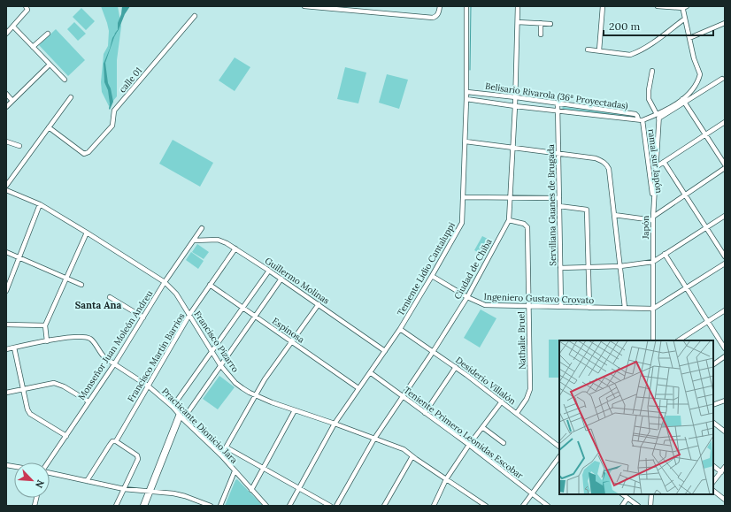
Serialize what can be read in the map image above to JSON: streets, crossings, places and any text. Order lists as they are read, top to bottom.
{
  "streets": {
    "street": [
      "calle 01",
      "Belisario Rivarola (36ª Proyectadas)",
      "ramal sur Japón",
      "Serviliana Guanes de Brugada",
      "Japón",
      "Teniente Lidio Cantaluppi",
      "Ciudad de Chiba",
      "Guillermo Molinas",
      "Ingeniero Gustavo Crovato",
      "Espinosa",
      "Nathalie Bruel",
      "Francisco Pizarro",
      "Monseñor Juan Moleón Andreu",
      "Francisco Martín Barrios",
      "Desiderio Villalón",
      "Practicante Dionicio Jara",
      "Teniente Primero Leonidas Escobar"
    ]
  },
  "crossings": [
    ["Belisario Rivarola (36ª Proyectadas)", "ramal sur Japón"],
    ["Belisario Rivarola (36ª Proyectadas)", "Serviliana Guanes de Brugada"],
    ["Belisario Rivarola (36ª Proyectadas)", "Teniente Lidio Cantaluppi"],
    ["Belisario Rivarola (36ª Proyectadas)", "Ciudad de Chiba"],
    ["ramal sur Japón", "Japón"],
    ["Serviliana Guanes de Brugada", "Ingeniero Gustavo Crovato"],
    ["Japón", "Ingeniero Gustavo Crovato"],
    ["Teniente Lidio Cantaluppi", "Guillermo Molinas"],
    ["Teniente Lidio Cantaluppi", "Ingeniero Gustavo Crovato"],
    ["Teniente Lidio Cantaluppi", "Espinosa"],
    ["Teniente Lidio Cantaluppi", "Francisco Pizarro"],
    ["Teniente Lidio Cantaluppi", "Desiderio Villalón"],
    ["Teniente Lidio Cantaluppi", "Teniente Primero Leonidas Escobar"],
    ["Ciudad de Chiba", "Ingeniero Gustavo Crovato"],
    ["Ciudad de Chiba", "Nathalie Bruel"],
    ["Ciudad de Chiba", "Francisco Pizarro"],
    ["Ciudad de Chiba", "Desiderio Villalón"],
    ["Ciudad de Chiba", "Teniente Primero Leonidas Escobar"],
    ["Guillermo Molinas", "Monseñor Juan Moleón Andreu"],
    ["Guillermo Molinas", "Francisco Martín Barrios"],
    ["Ingeniero Gustavo Crovato", "Nathalie Bruel"],
    ["Espinosa", "Francisco Martín Barrios"],
    ["Nathalie Bruel", "Desiderio Villalón"],
    ["Francisco Pizarro", "Monseñor Juan Moleón Andreu"],
    ["Francisco Pizarro", "Francisco Martín Barrios"],
    ["Monseñor Juan Moleón Andreu", "Practicante Dionicio Jara"],
    ["Francisco Martín Barrios", "Practicante Dionicio Jara"]
  ],
  "districts": ["Santa Ana"],
  "scale_bar": "200 m",
  "north": "bottom right"
}
